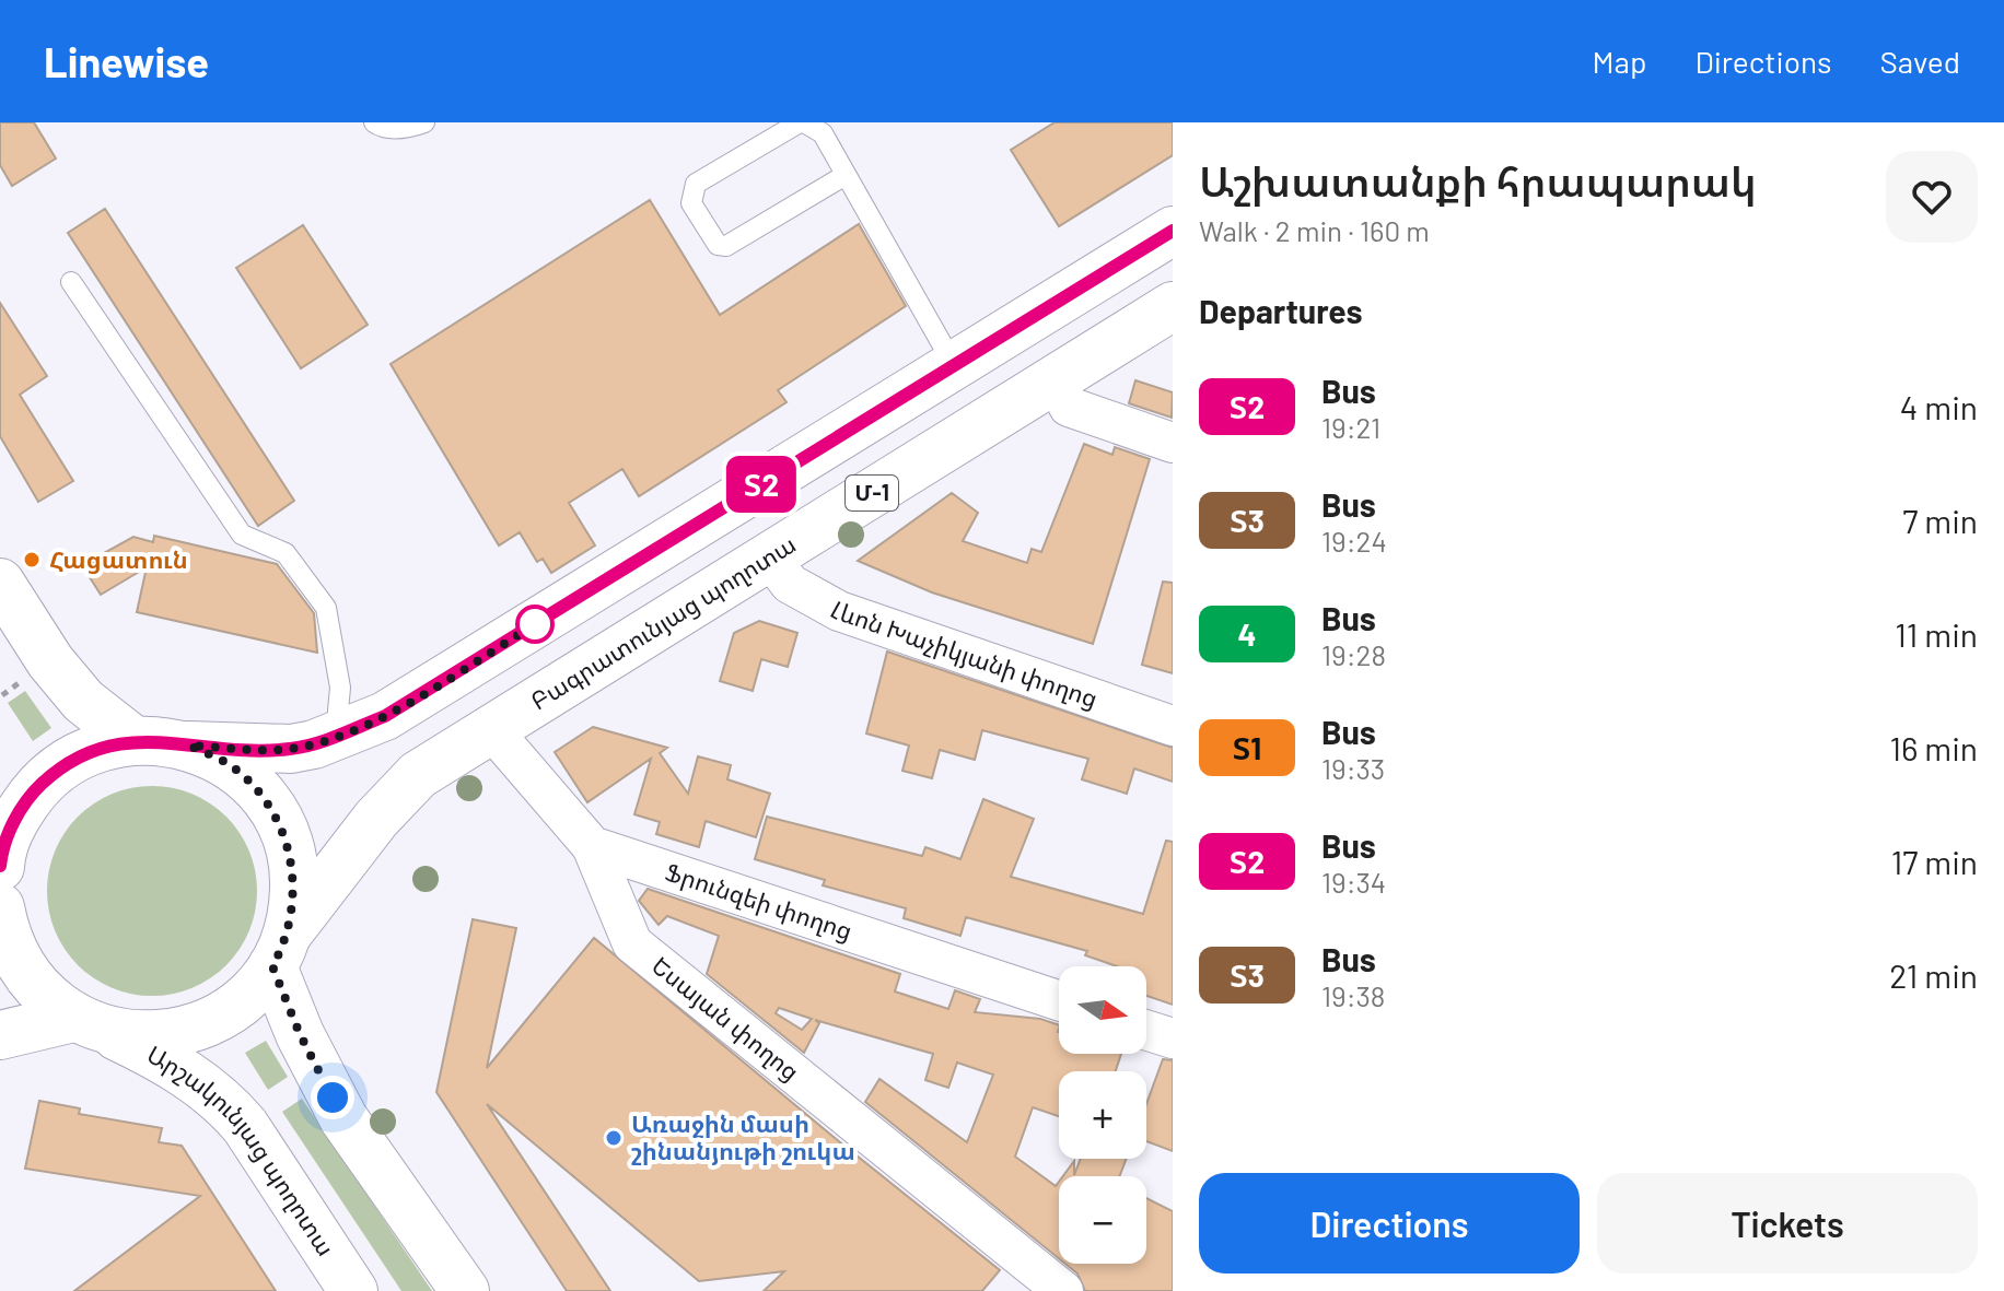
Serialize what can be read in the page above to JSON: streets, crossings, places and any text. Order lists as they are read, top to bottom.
{
  "streets": {
    "main road": ["Մ-1", "Բագրատունյաց պողոտա", "Արշակունյաց պողոտա"],
    "street": ["Լևոն Խաչիկյանի փողոց", "Ֆրունզեի փողոց", "Եսայան փողոց"]
  },
  "crossings": [
    ["Բագրատունյաց պողոտա", "Լևոն Խաչիկյանի փողոց"],
    ["Բագրատունյաց պողոտա", "Արշակունյաց պողոտա"],
    ["Ֆրունզեի փողոց", "Եսայան փողոց"]
  ],
  "places": ["Հացատուն", "Առաջին մասի շինանյութի շուկա"],
  "lines": ["bus line Տ2"],
  "north": "right",
  "page": {
    "header": "Linewise",
    "nav": ["Map", "Directions", "Saved"],
    "on_map": "Տ2",
    "heading": [
      ["Աշխատանքի հրապարակ", "Walk · 2 min · 160 m"],
      "Departures"
    ],
    "list": [
      {
        "mark": "Տ2",
        "name": "Bus",
        "note": "19:21",
        "value": "4 min"
      },
      {
        "mark": "Տ3",
        "name": "Bus",
        "note": "19:24",
        "value": "7 min"
      },
      {
        "mark": "4",
        "name": "Bus",
        "note": "19:28",
        "value": "11 min"
      },
      {
        "mark": "Տ1",
        "name": "Bus",
        "note": "19:33",
        "value": "16 min"
      },
      {
        "mark": "Տ2",
        "name": "Bus",
        "note": "19:34",
        "value": "17 min"
      },
      {
        "mark": "Տ3",
        "name": "Bus",
        "note": "19:38",
        "value": "21 min"
      }
    ],
    "map_buttons": ["+", "−"],
    "buttons": ["Directions", "Tickets"]
  }
}
